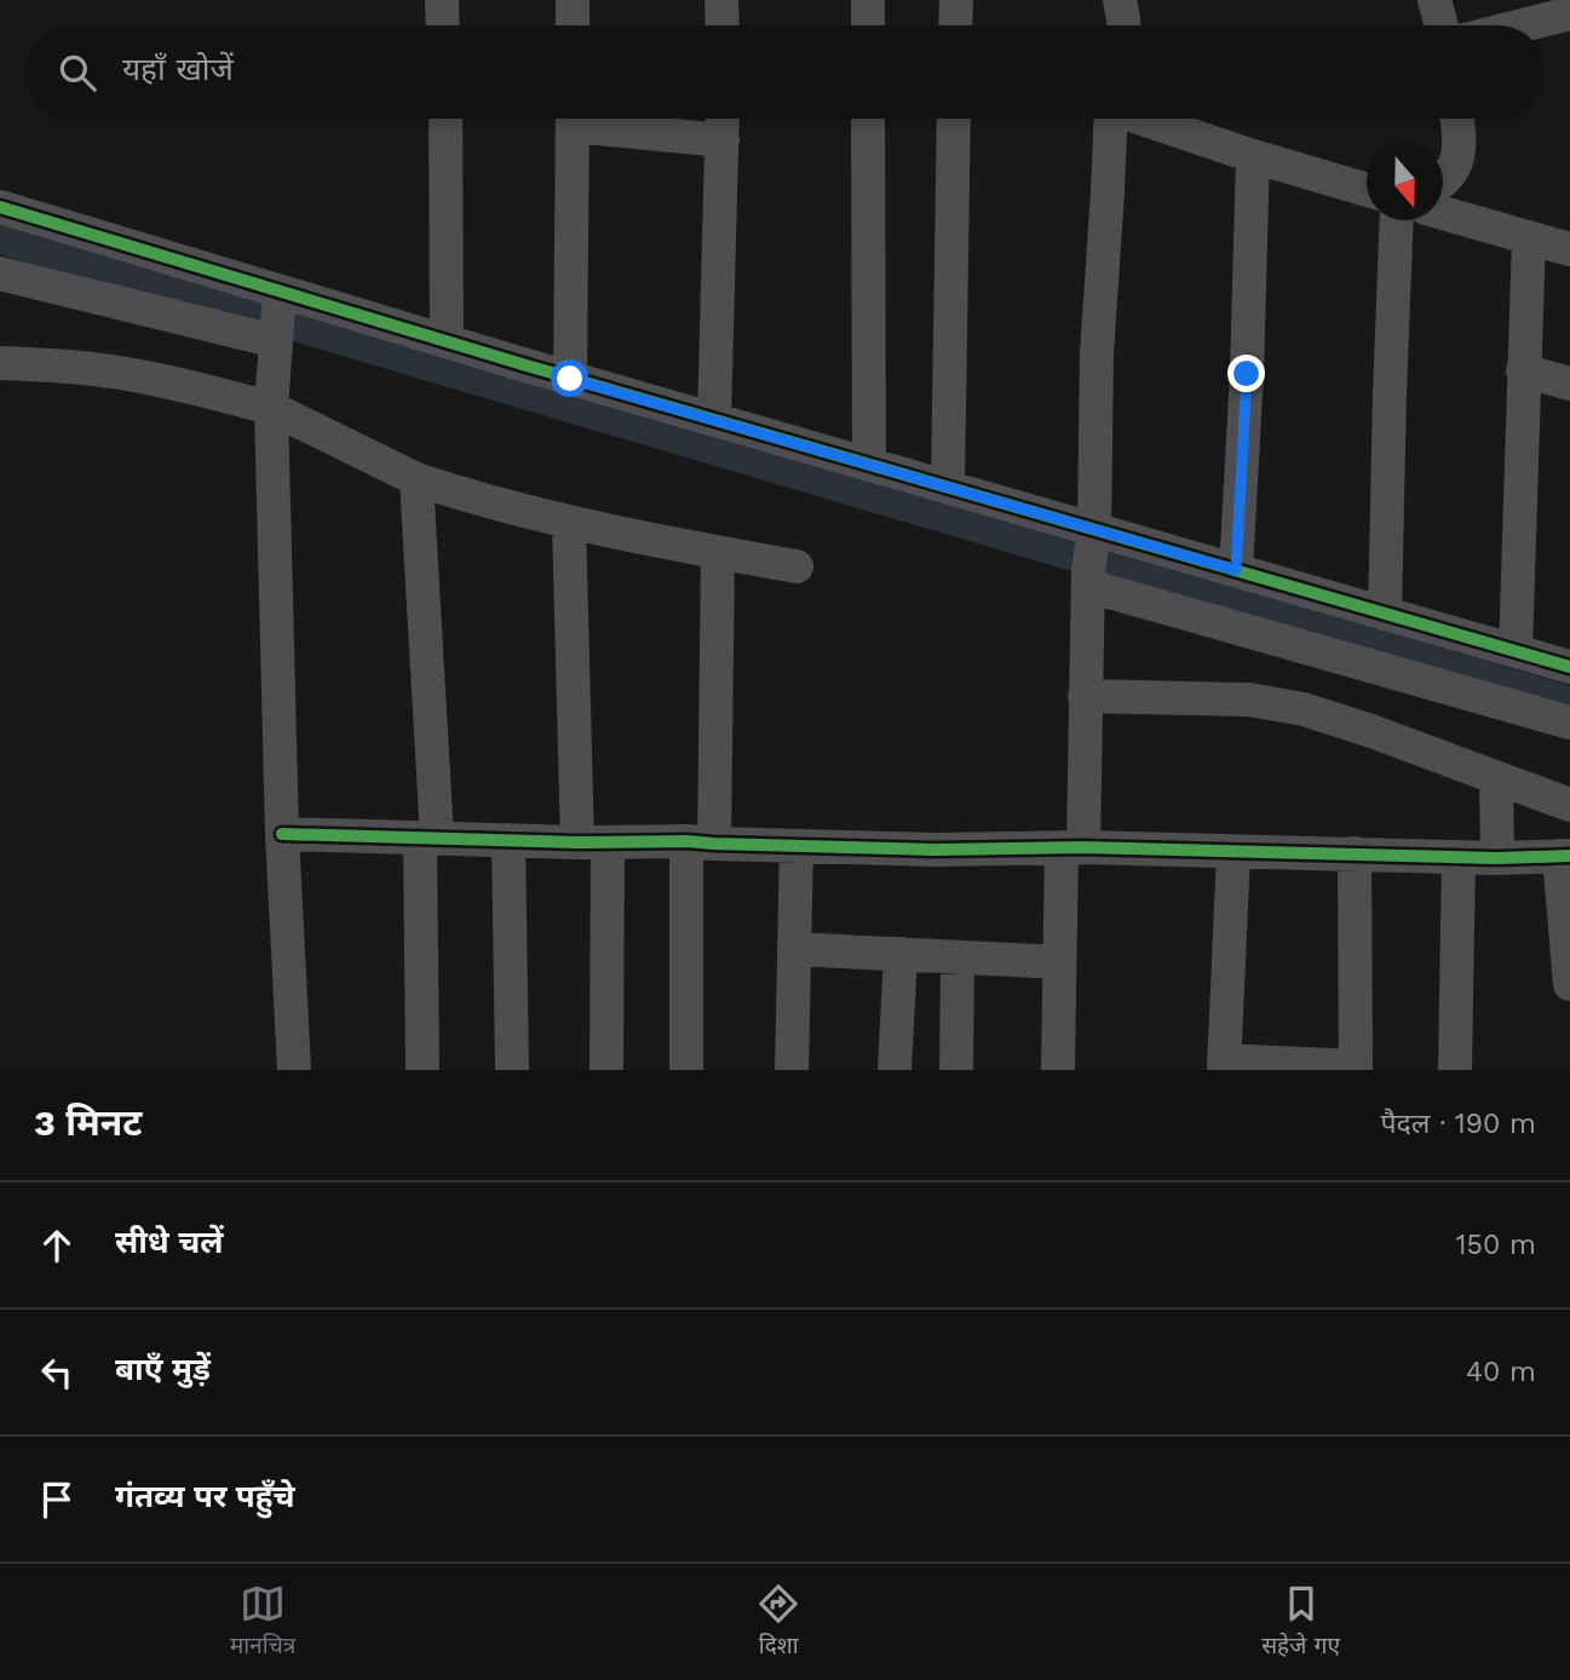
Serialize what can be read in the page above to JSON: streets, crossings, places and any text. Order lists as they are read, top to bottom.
{
  "north": "bottom",
  "page": {
    "search": "यहाँ खोजें",
    "heading": ["3 मिनट", "पैदल · 190 m"],
    "list": [
      ["सीधे चलें", "150 m"],
      ["बाएँ मुड़ें", "40 m"],
      "गंतव्य पर पहुँचे"
    ],
    "nav": ["मानचित्र", "दिशा", "सहेजे गए"]
  }
}
